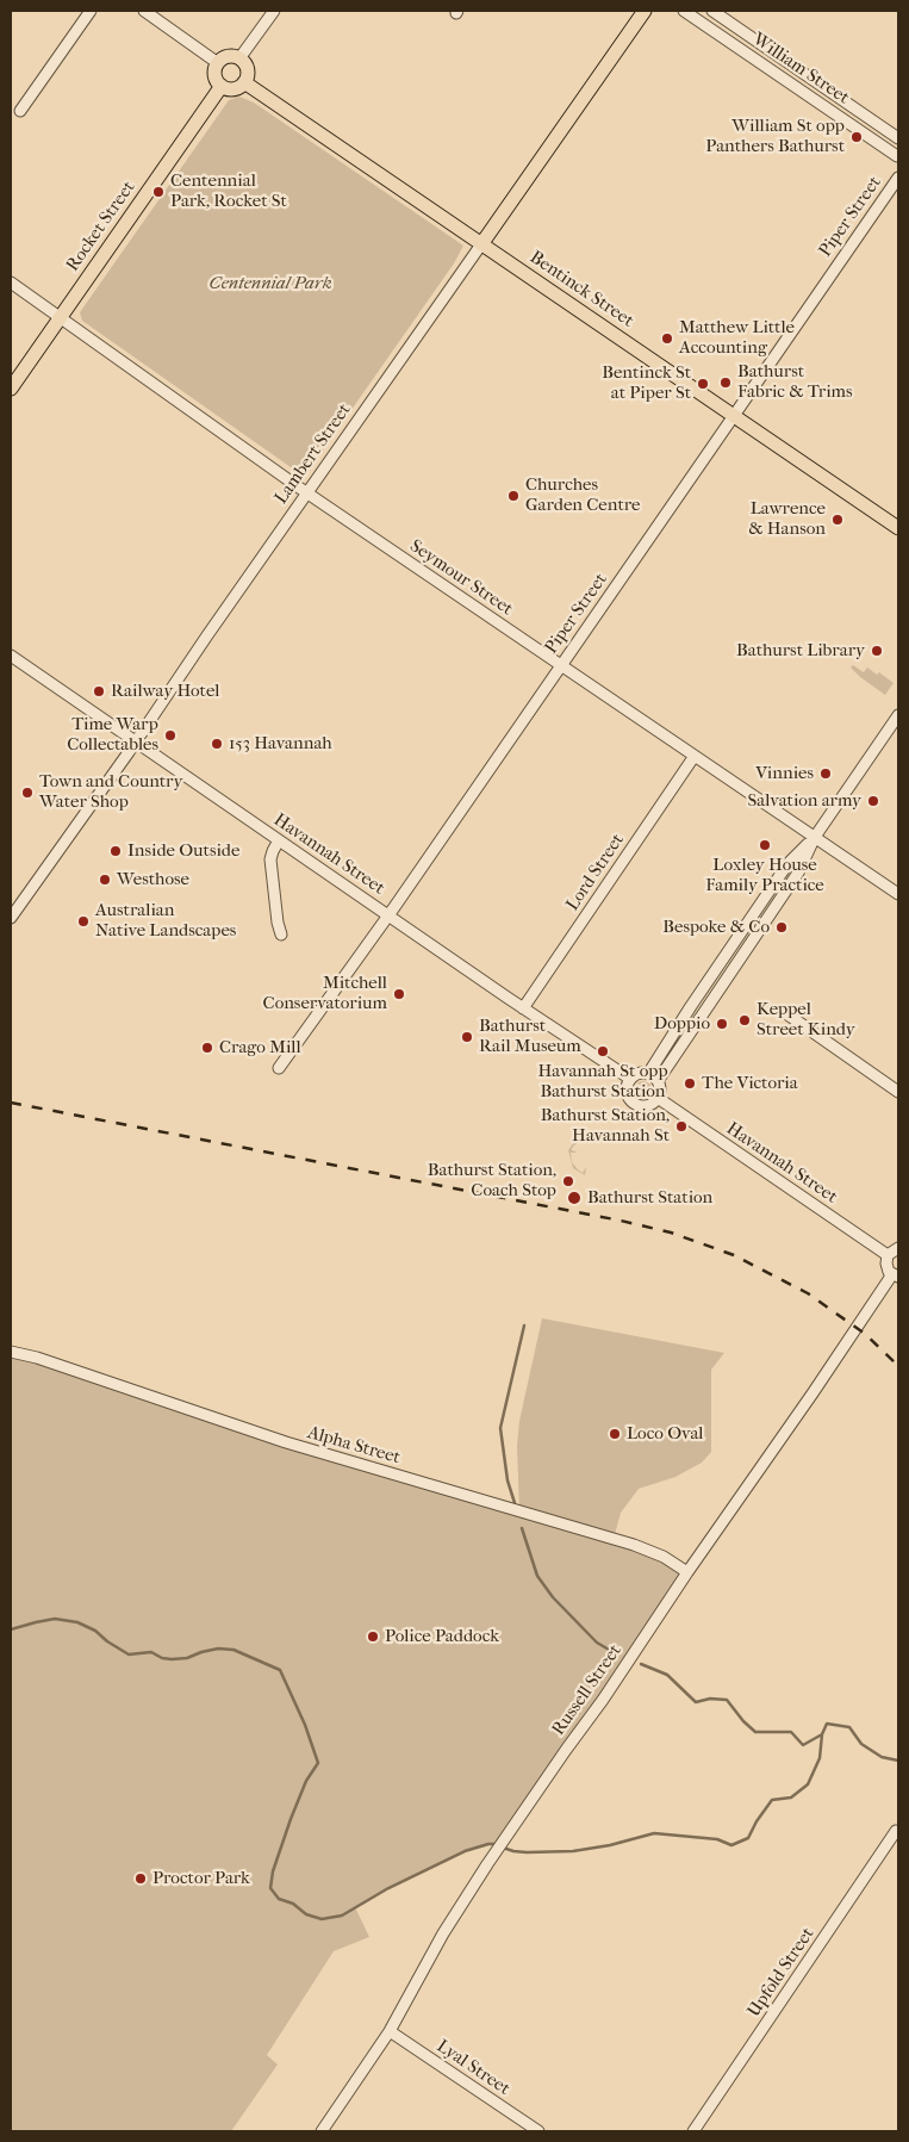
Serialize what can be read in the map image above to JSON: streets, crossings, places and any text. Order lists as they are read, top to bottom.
{
  "streets": {
    "main road": ["Rocket Street", "Bentinck Street", "Lambert Street"],
    "street": [
      "William Street",
      "Piper Street",
      "Seymour Street",
      "Havannah Street",
      "Lord Street",
      "Alpha Street",
      "Russell Street",
      "Upfold Street",
      "Lyal Street"
    ]
  },
  "crossings": [
    ["Piper Street", "Bentinck Street"],
    ["Piper Street", "Seymour Street"],
    ["Piper Street", "Havannah Street"],
    ["Rocket Street", "Bentinck Street"],
    ["Rocket Street", "Seymour Street"],
    ["Bentinck Street", "Lambert Street"],
    ["Lambert Street", "Seymour Street"],
    ["Lambert Street", "Havannah Street"],
    ["Seymour Street", "Lord Street"],
    ["Havannah Street", "Lord Street"],
    ["Alpha Street", "Russell Street"],
    ["Russell Street", "Lyal Street"]
  ],
  "parks": ["Centennial Park"],
  "places": [
    "William St opp Panthers Bathurst",
    "Centennial Park, Rocket St",
    "Matthew Little Accounting",
    "Bathurst Fabric & Trims",
    "Bentinck St at Piper St",
    "Churches Garden Centre",
    "Lawrence & Hanson",
    "Bathurst Library",
    "Railway Hotel",
    "Time Warp Collectables",
    "153 Havannah",
    "Vinnies",
    "Town and Country Water Shop",
    "Salvation army",
    "Loxley House Family Practice",
    "Inside Outside",
    "Westhose",
    "Australian Native Landscapes",
    "Bespoke & Co",
    "Mitchell Conservatorium",
    "Keppel Street Kindy",
    "Doppio",
    "Bathurst Rail Museum",
    "Crago Mill",
    "Havannah St opp Bathurst Station",
    "The Victoria",
    "Bathurst Station, Havannah St",
    "Bathurst Station, Coach Stop",
    "Bathurst Station",
    "Loco Oval",
    "Police Paddock",
    "Proctor Park"
  ]
}
